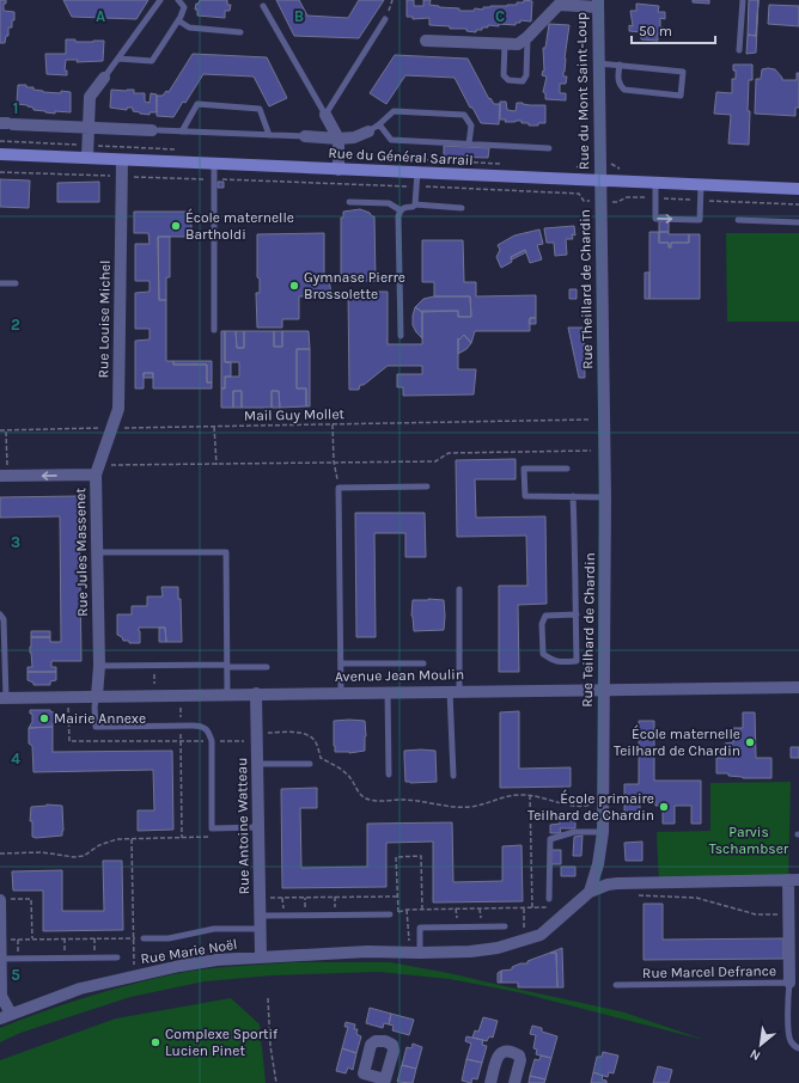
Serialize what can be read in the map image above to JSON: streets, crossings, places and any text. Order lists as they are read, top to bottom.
{
  "streets": {
    "main road": ["Rue du Général Sarrail"],
    "street": [
      "Rue du Mont Saint-Loup",
      "Rue Theillard de Chardin",
      "Rue Louise Michel",
      "Rue Jules Massenet",
      "Rue Teilhard de Chardin",
      "Avenue Jean Moulin",
      "Rue Antoine Watteau",
      "Rue Marie Noël"
    ],
    "lane": ["Rue Marcel Defrance"],
    "path": ["Mail Guy Mollet"]
  },
  "crossings": [
    ["Rue du Mont Saint-Loup", "Rue du Général Sarrail"],
    ["Rue du Mont Saint-Loup", "Rue Theillard de Chardin"],
    ["Rue du Général Sarrail", "Rue Theillard de Chardin"],
    ["Rue du Général Sarrail", "Rue Louise Michel"],
    ["Rue Theillard de Chardin", "Rue Teilhard de Chardin"],
    ["Rue Louise Michel", "Mail Guy Mollet"],
    ["Rue Louise Michel", "Rue Jules Massenet"],
    ["Rue Jules Massenet", "Avenue Jean Moulin"],
    ["Rue Teilhard de Chardin", "Avenue Jean Moulin"],
    ["Rue Teilhard de Chardin", "Rue Marie Noël"],
    ["Avenue Jean Moulin", "Rue Antoine Watteau"],
    ["Rue Antoine Watteau", "Rue Marie Noël"]
  ],
  "parks": ["Parvis Tschambser"],
  "places": [
    "École maternelle Bartholdi",
    "Gymnase Pierre Brossolette",
    "Mairie Annexe",
    "École maternelle Teilhard de Chardin",
    "École primaire Teilhard de Chardin",
    "Complexe Sportif Lucien Pinet"
  ],
  "scale_bar": "50 m",
  "north": "bottom left",
  "grid": {
    "columns": ["A", "B", "C"],
    "rows": [
      "1",
      "2",
      "3",
      "4",
      "5"
    ]
  }
}
